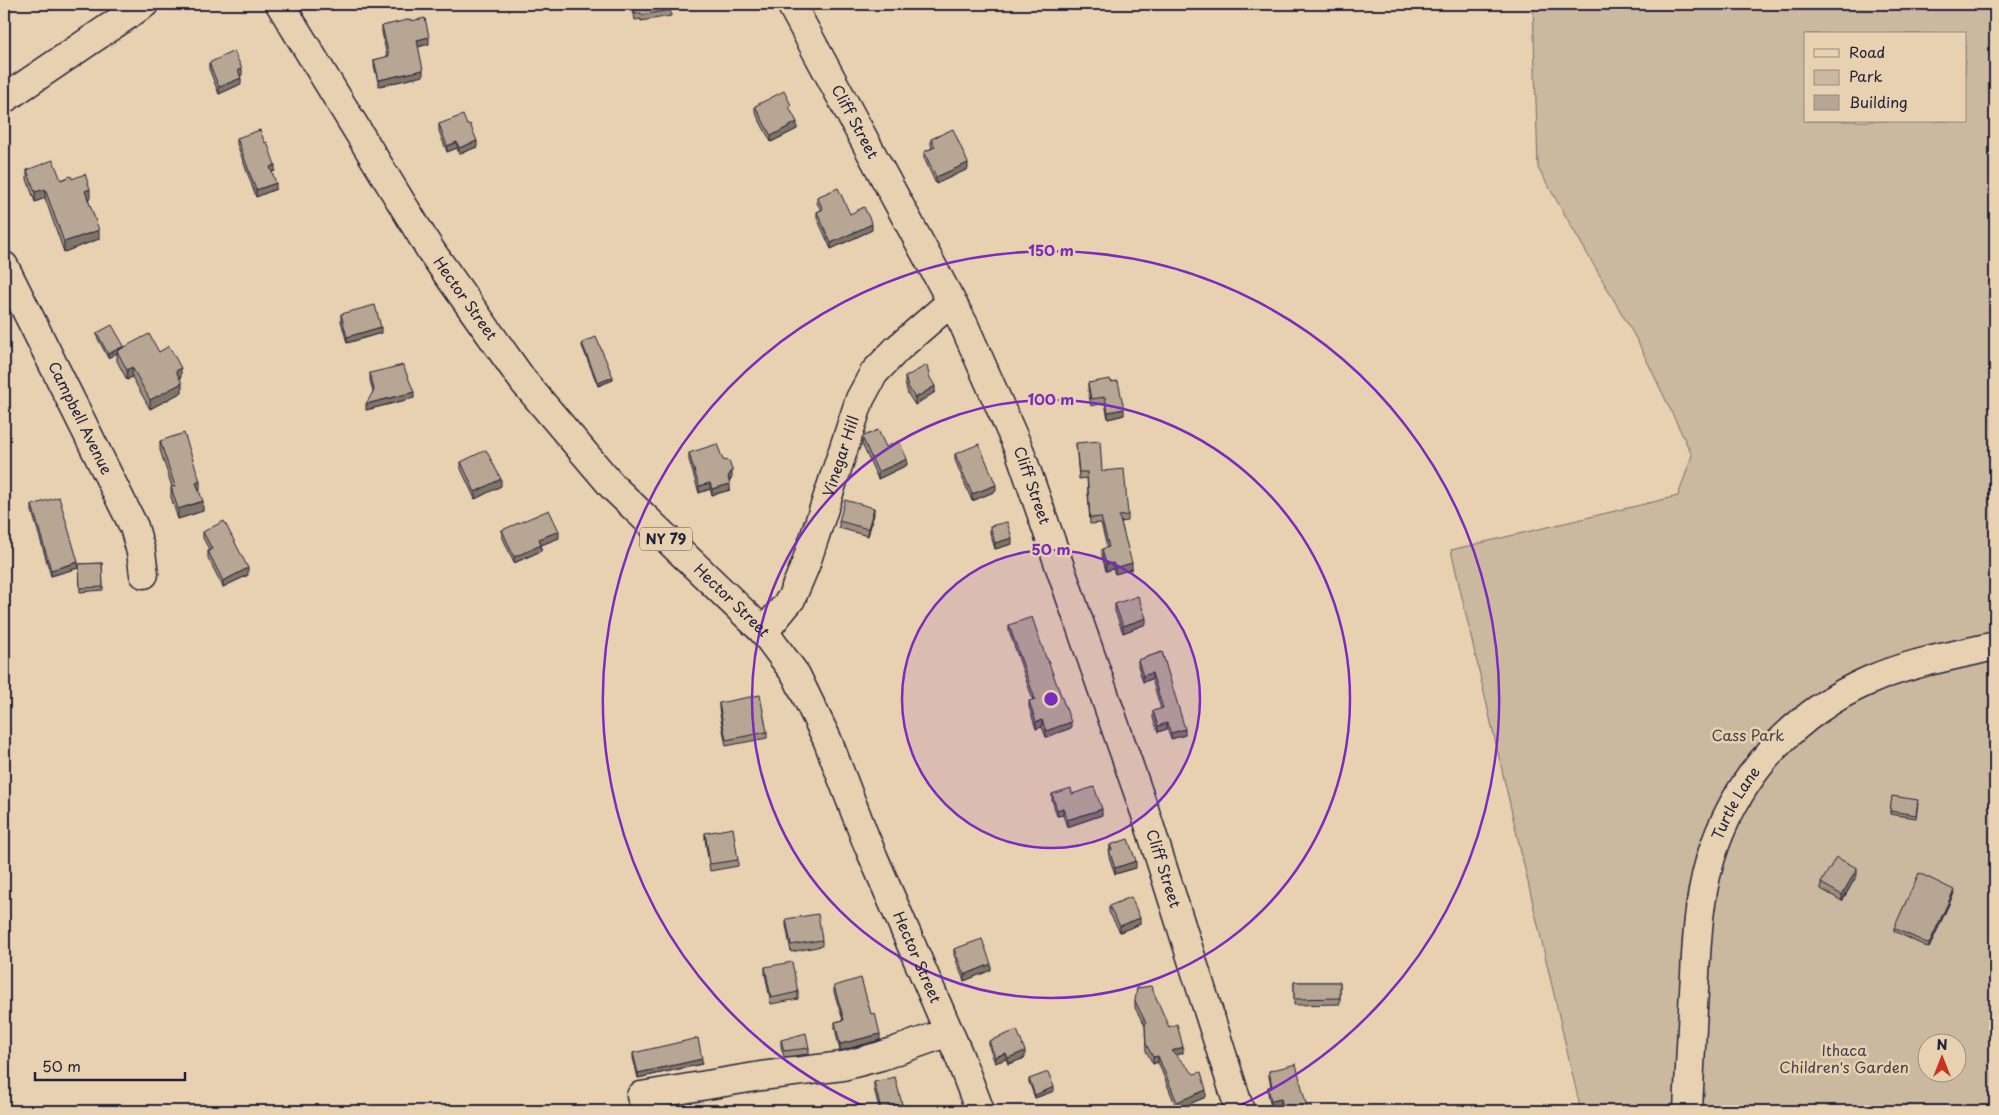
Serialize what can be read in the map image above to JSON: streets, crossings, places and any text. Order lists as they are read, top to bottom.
{
  "streets": {
    "main road": [
      "Cliff Street",
      "Hector Street",
      "Campbell Avenue",
      "Vinegar Hill",
      "NY 79",
      "Turtle Lane"
    ]
  },
  "crossings": [
    ["Cliff Street", "Vinegar Hill"],
    ["Hector Street", "Vinegar Hill"]
  ],
  "parks": ["Cass Park", "Ithaca Children's Garden"],
  "legend": ["Road", "Park", "Building"],
  "scale_bar": "50 m",
  "north": "top",
  "rings": ["150 m", "100 m", "50 m"]
}
